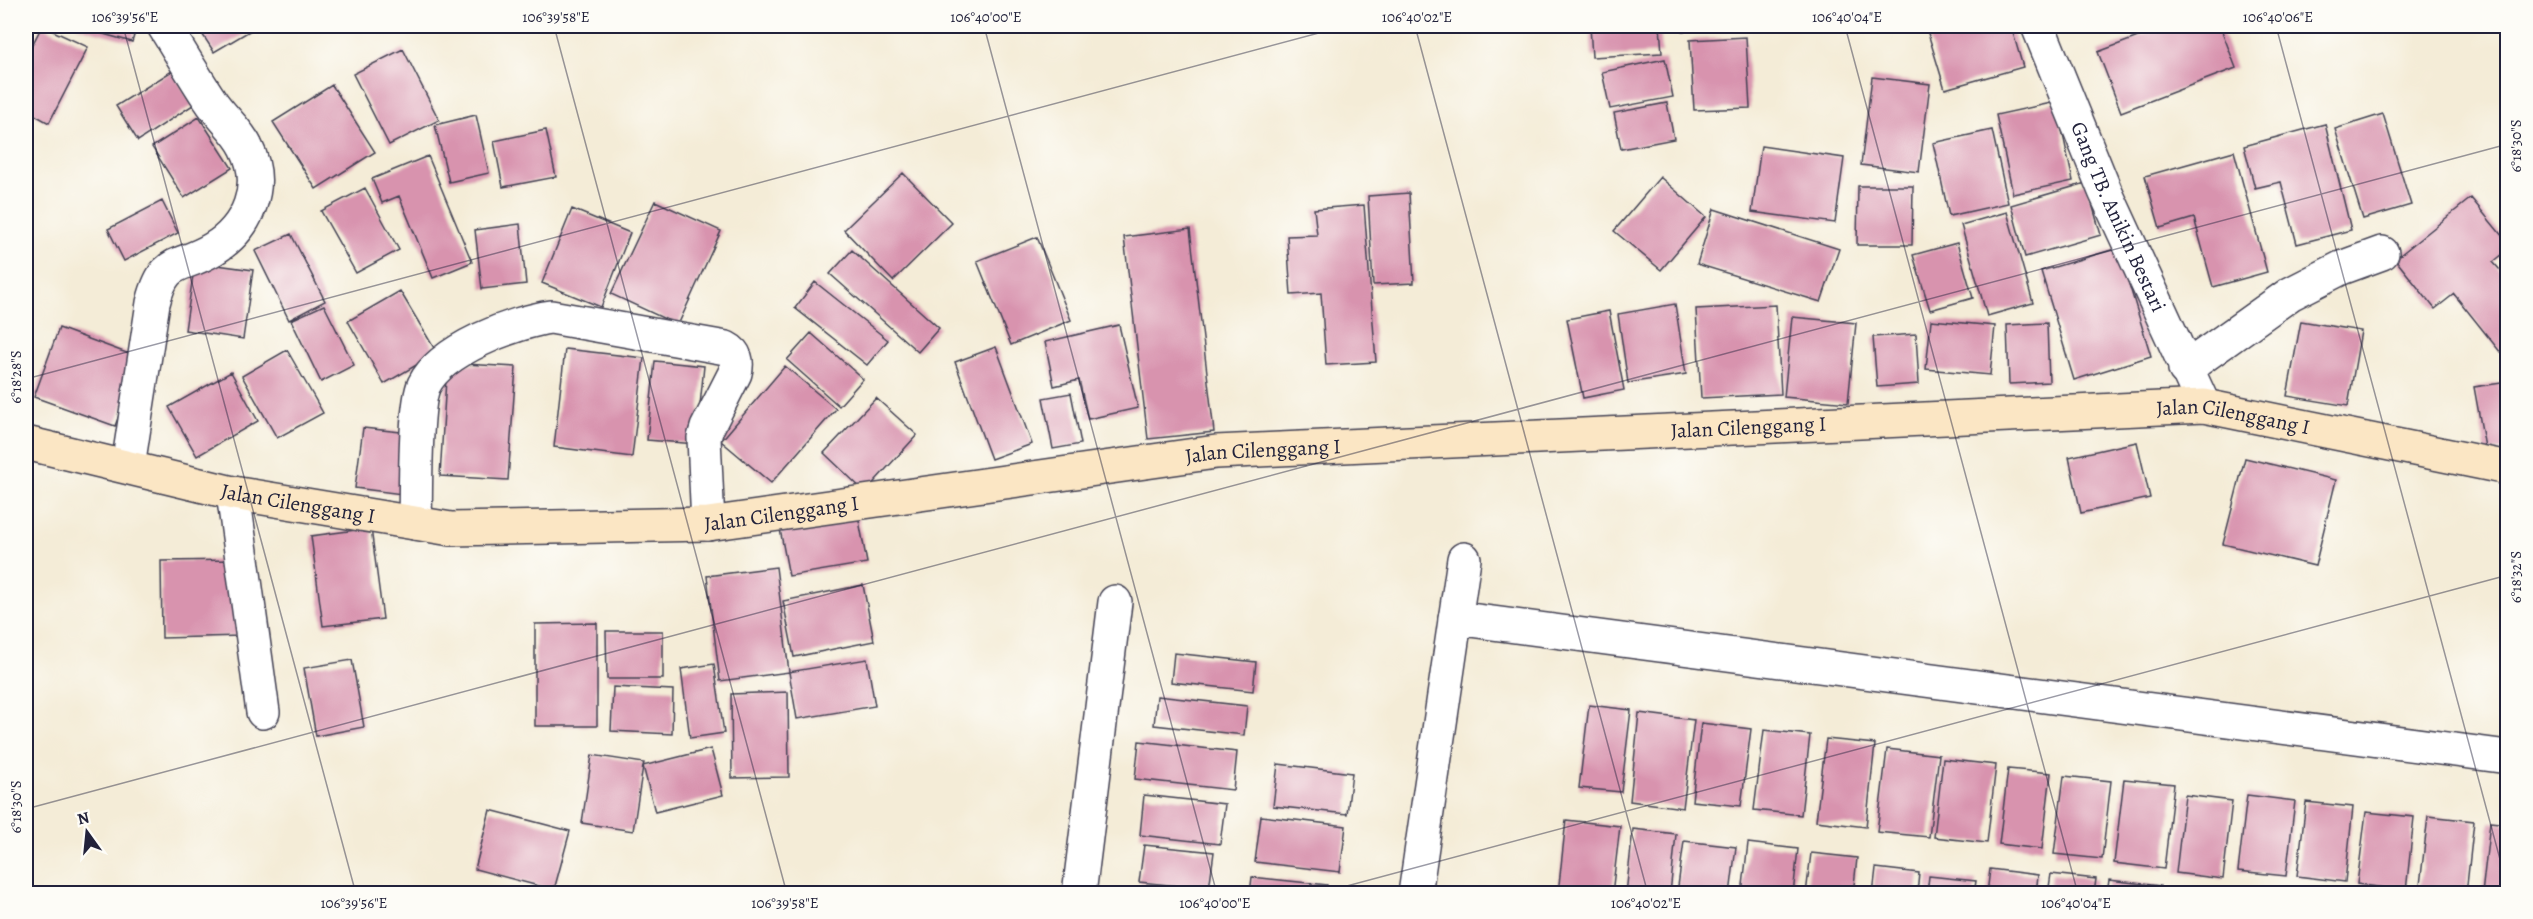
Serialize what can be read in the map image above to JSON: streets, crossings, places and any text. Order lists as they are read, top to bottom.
{
  "streets": {
    "street": ["Gang TB. Anikin Bestari", "Jalan Cilenggang I"]
  },
  "crossings": [
    ["Gang TB. Anikin Bestari", "Jalan Cilenggang I"]
  ],
  "north": "top",
  "coordinates": [
    "106°39'56\"E",
    "106°39'58\"E",
    "106°40'00\"E",
    "106°40'02\"E",
    "106°40'04\"E",
    "106°40'06\"E",
    "6°18'30\"S",
    "6°18'28\"S",
    "6°18'32\"S"
  ]
}
